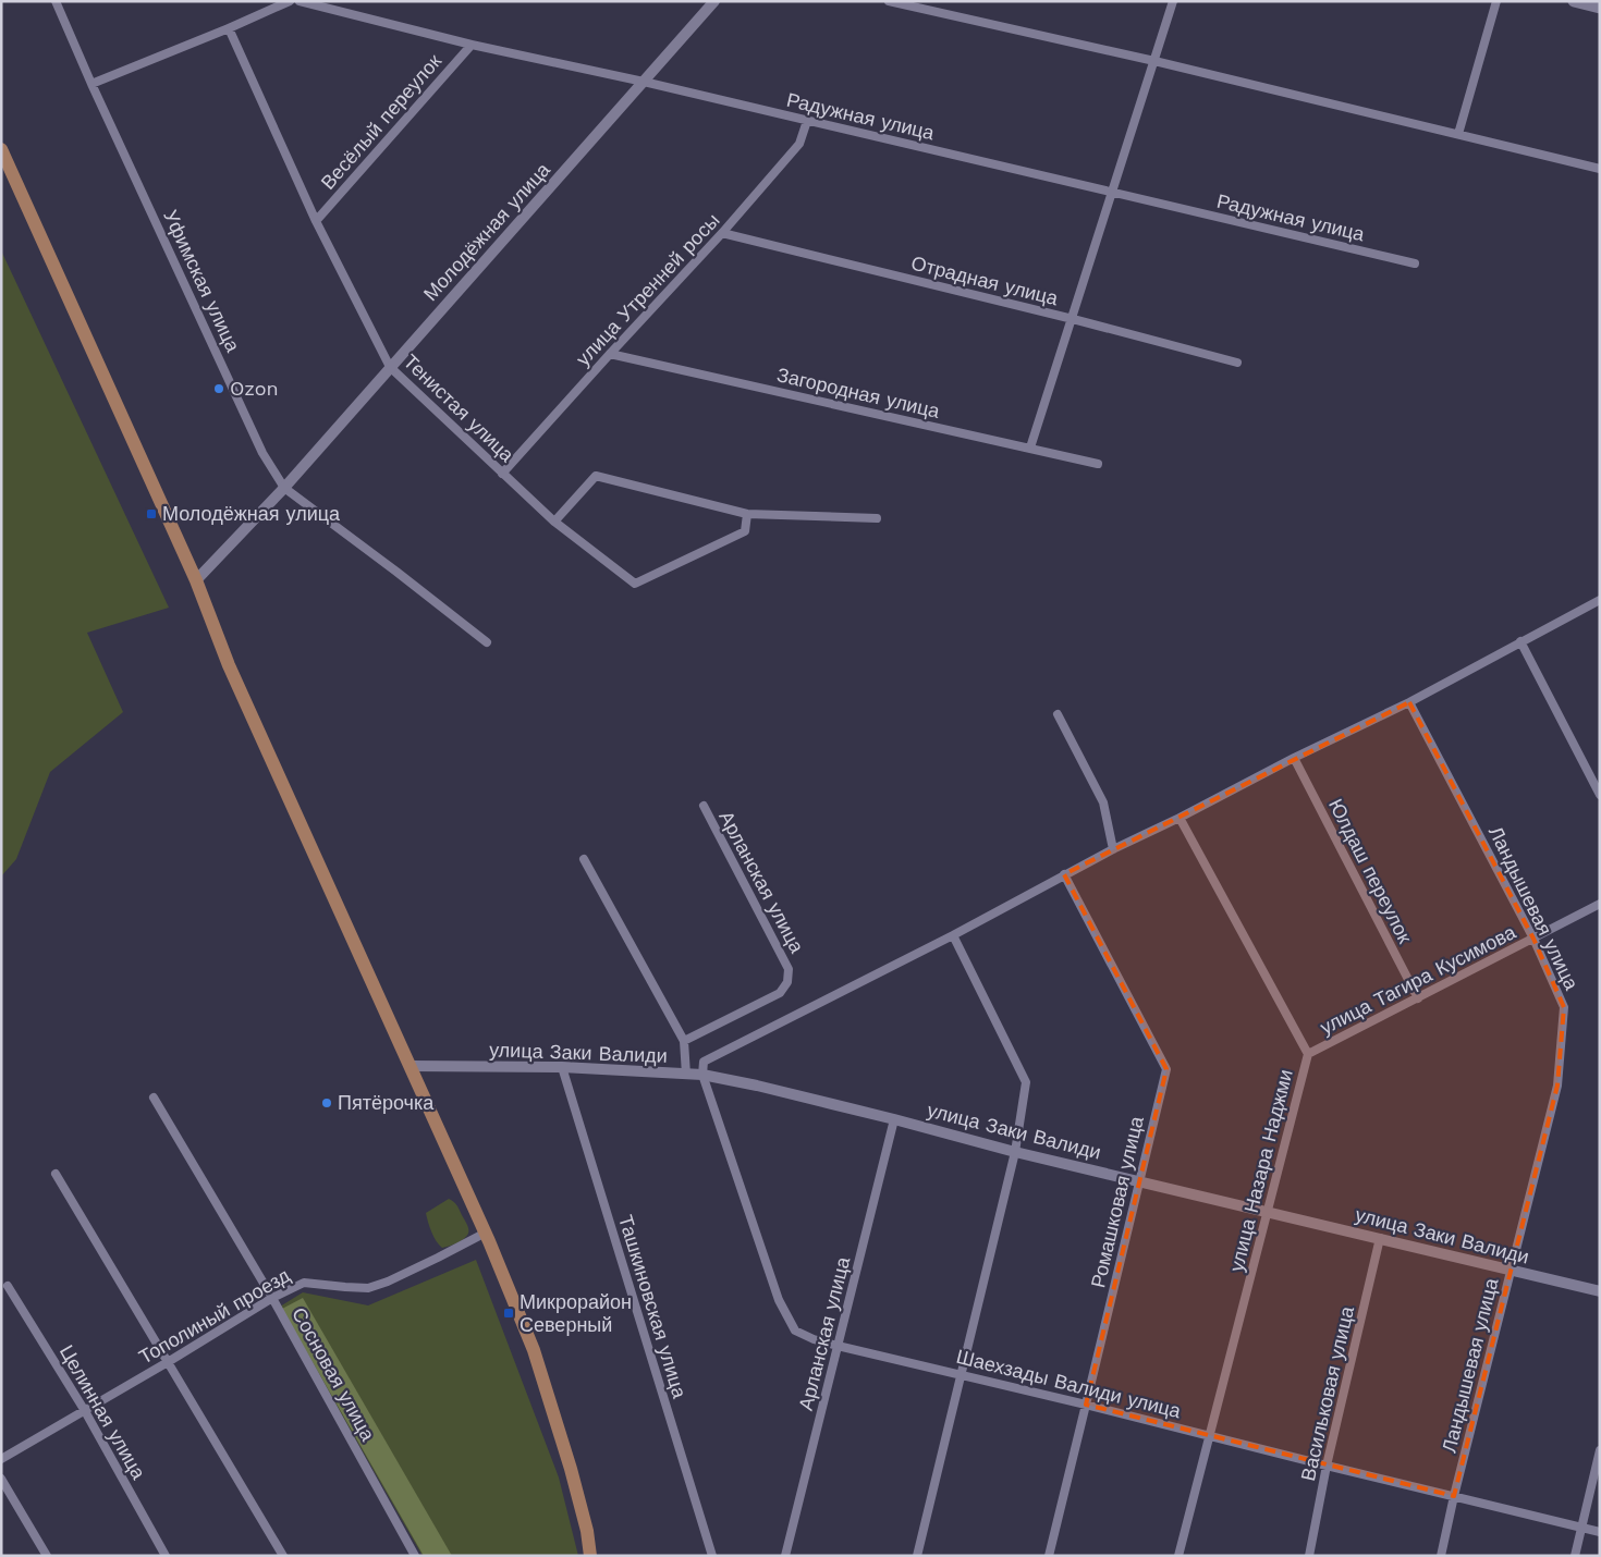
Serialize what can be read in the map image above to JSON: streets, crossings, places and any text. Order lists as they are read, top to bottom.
{
  "streets": {
    "street": [
      "Радужная улица",
      "Весёлый переулок",
      "Молодёжная улица",
      "Уфимская улица",
      "Отрадная улица",
      "улица Утренней росы",
      "Загородная улица",
      "Тенистая улица",
      "Юлдаш переулок",
      "Арланская улица",
      "Ландышевая улица",
      "улица Тагира Кусимова",
      "улица Заки Валиди",
      "улица Назара Наджми",
      "Ромашковая улица",
      "Ташкиновская улица",
      "Тополиный проезд",
      "Сосновая улица",
      "Шаехзады Валиди улица",
      "Васильковая улица",
      "Целинная улица"
    ]
  },
  "crossings": [
    ["Радужная улица", "Весёлый переулок"],
    ["Радужная улица", "Молодёжная улица"],
    ["Радужная улица", "улица Утренней росы"],
    ["Весёлый переулок", "Тенистая улица"],
    ["Молодёжная улица", "Уфимская улица"],
    ["Молодёжная улица", "Тенистая улица"],
    ["Отрадная улица", "улица Утренней росы"],
    ["улица Утренней росы", "Загородная улица"],
    ["улица Утренней росы", "Тенистая улица"],
    ["Юлдаш переулок", "улица Тагира Кусимова"],
    ["Арланская улица", "улица Заки Валиди"],
    ["Арланская улица", "Шаехзады Валиди улица"],
    ["Ландышевая улица", "улица Тагира Кусимова"],
    ["Ландышевая улица", "улица Заки Валиди"],
    ["Ландышевая улица", "Шаехзады Валиди улица"],
    ["улица Тагира Кусимова", "улица Назара Наджми"],
    ["улица Заки Валиди", "улица Назара Наджми"],
    ["улица Заки Валиди", "Ромашковая улица"],
    ["улица Заки Валиди", "Ташкиновская улица"],
    ["улица Заки Валиди", "Шаехзады Валиди улица"],
    ["улица Заки Валиди", "Васильковая улица"],
    ["улица Назара Наджми", "Шаехзады Валиди улица"],
    ["Ромашковая улица", "Шаехзады Валиди улица"],
    ["Тополиный проезд", "Сосновая улица"],
    ["Тополиный проезд", "Целинная улица"],
    ["Шаехзады Валиди улица", "Васильковая улица"]
  ],
  "places": {
    "other": ["Ozon", "Пятёрочка"],
    "transit": ["Молодёжная улица", "Микрорайон Северный"]
  }
}
